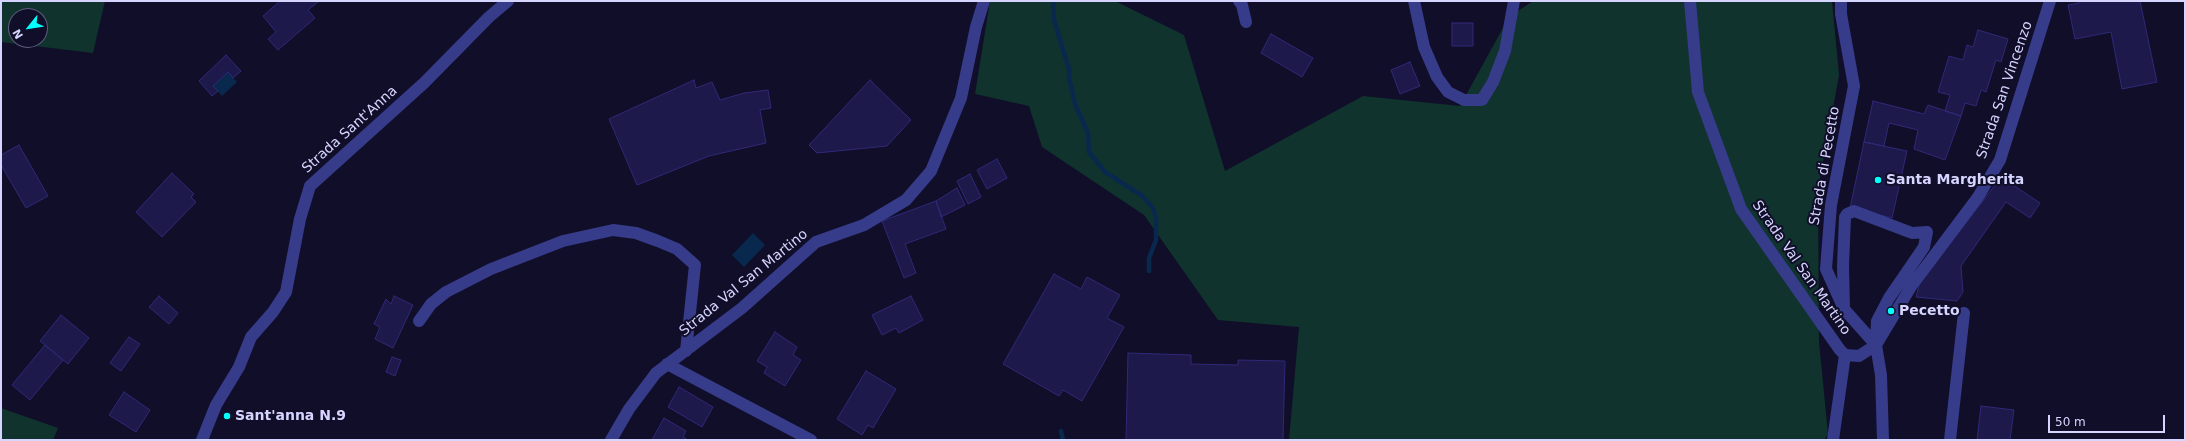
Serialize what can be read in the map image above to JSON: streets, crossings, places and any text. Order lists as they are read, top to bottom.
{
  "streets": {
    "street": [
      "Strada San Vincenzo",
      "Strada Sant'Anna",
      "Strada di Pecetto",
      "Strada Val San Martino"
    ]
  },
  "crossings": [
    ["Strada San Vincenzo", "Strada di Pecetto"],
    ["Strada San Vincenzo", "Strada Val San Martino"],
    ["Strada di Pecetto", "Strada Val San Martino"]
  ],
  "places": ["Santa Margherita", "Pecetto", "Sant'anna N.9"],
  "scale_bar": "50 m",
  "north": "bottom left"
}
